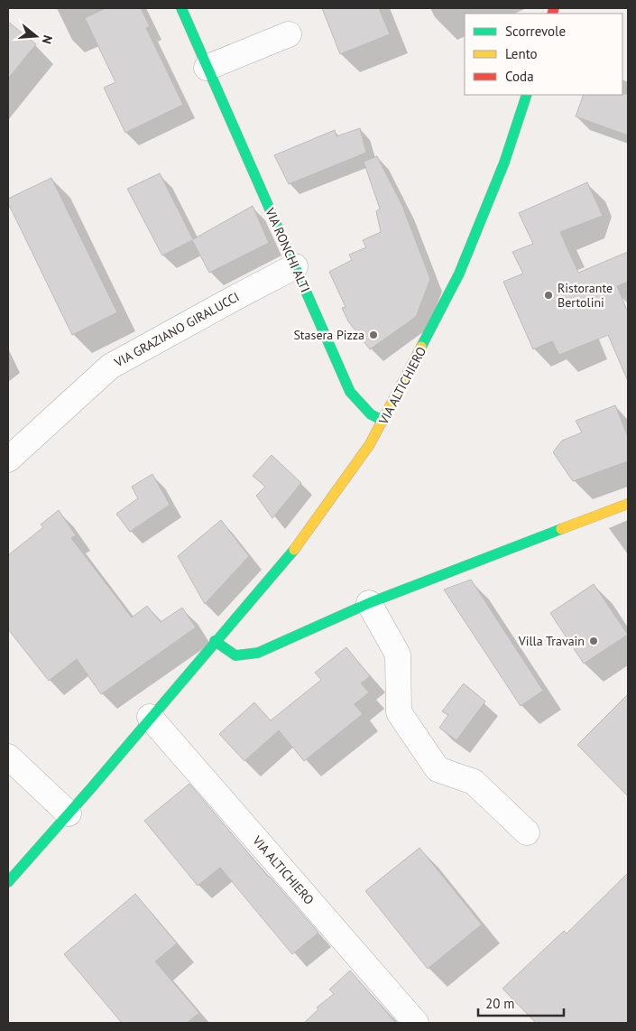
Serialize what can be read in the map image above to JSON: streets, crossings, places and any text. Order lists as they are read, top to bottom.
{
  "streets": {
    "street": ["VIA RONCHI ALTI", "VIA GRAZIANO GIRALUCCI", "VIA ALTICHIERO"]
  },
  "crossings": [
    ["VIA RONCHI ALTI", "VIA GRAZIANO GIRALUCCI"],
    ["VIA RONCHI ALTI", "VIA ALTICHIERO"]
  ],
  "places": ["Ristorante Bertolini", "Stasera Pizza", "Villa Travain"],
  "legend": ["Scorrevole", "Lento", "Coda"],
  "scale_bar": "20 m",
  "north": "right"
}
